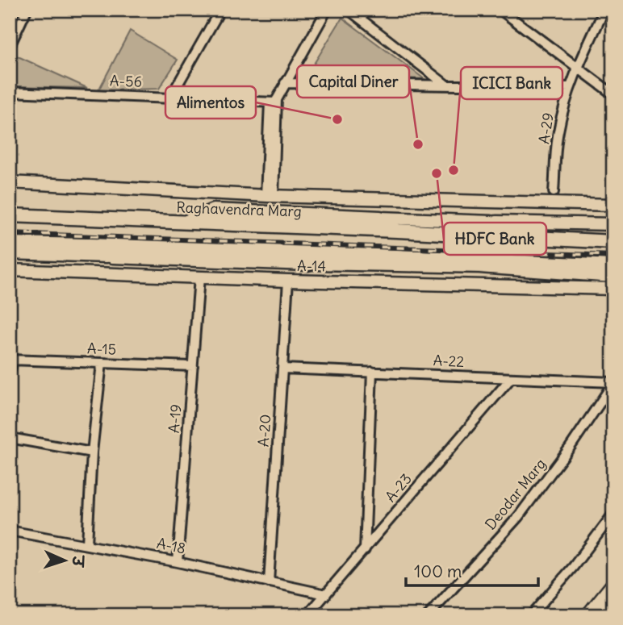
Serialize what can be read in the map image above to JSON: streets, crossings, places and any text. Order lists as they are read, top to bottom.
{
  "streets": {
    "main road": ["Raghavendra Marg"],
    "street": [
      "A-56",
      "A-29",
      "A-14",
      "A-15",
      "A-22",
      "A-19",
      "A-20",
      "A-23",
      "Deodar Marg",
      "A-18"
    ]
  },
  "crossings": [
    ["A-14", "A-19"],
    ["A-14", "A-20"],
    ["A-15", "A-19"],
    ["A-22", "A-20"],
    ["A-22", "A-23"],
    ["A-22", "Deodar Marg"],
    ["A-19", "A-18"],
    ["A-20", "A-18"],
    ["A-23", "A-18"]
  ],
  "places": [
    "Alimentos",
    "Capital Diner",
    "ICICI Bank",
    "HDFC Bank"
  ],
  "scale_bar": "100 m",
  "north": "right"
}
